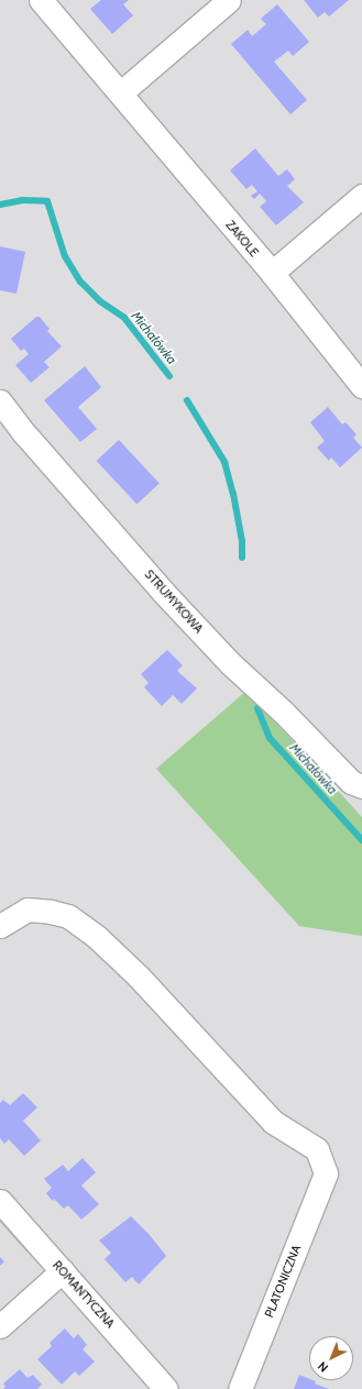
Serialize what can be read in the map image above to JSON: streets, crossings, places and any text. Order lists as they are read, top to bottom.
{
  "streets": {
    "street": [
      "ZAKOLE",
      "STRUMYKOWA",
      "PLATONICZNA",
      "ROMANTYCZNA"
    ]
  },
  "water": ["Michałówka"],
  "north": "bottom left"
}
